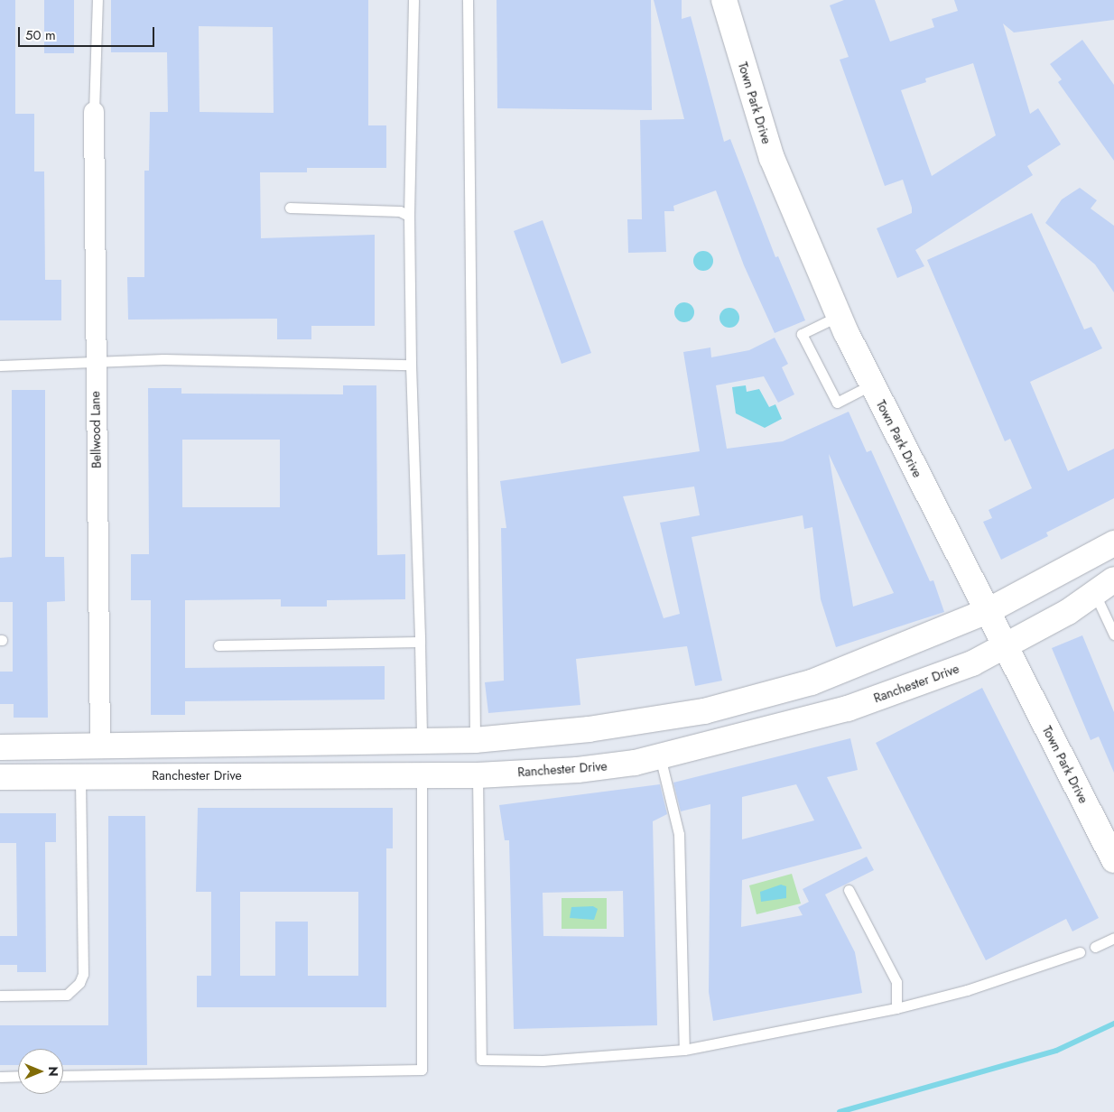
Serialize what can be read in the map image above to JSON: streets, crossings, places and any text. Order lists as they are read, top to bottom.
{
  "streets": {
    "street": ["Town Park Drive", "Bellwood Lane", "Ranchester Drive"]
  },
  "crossings": [
    ["Town Park Drive", "Ranchester Drive"]
  ],
  "scale_bar": "50 m",
  "north": "right"
}
